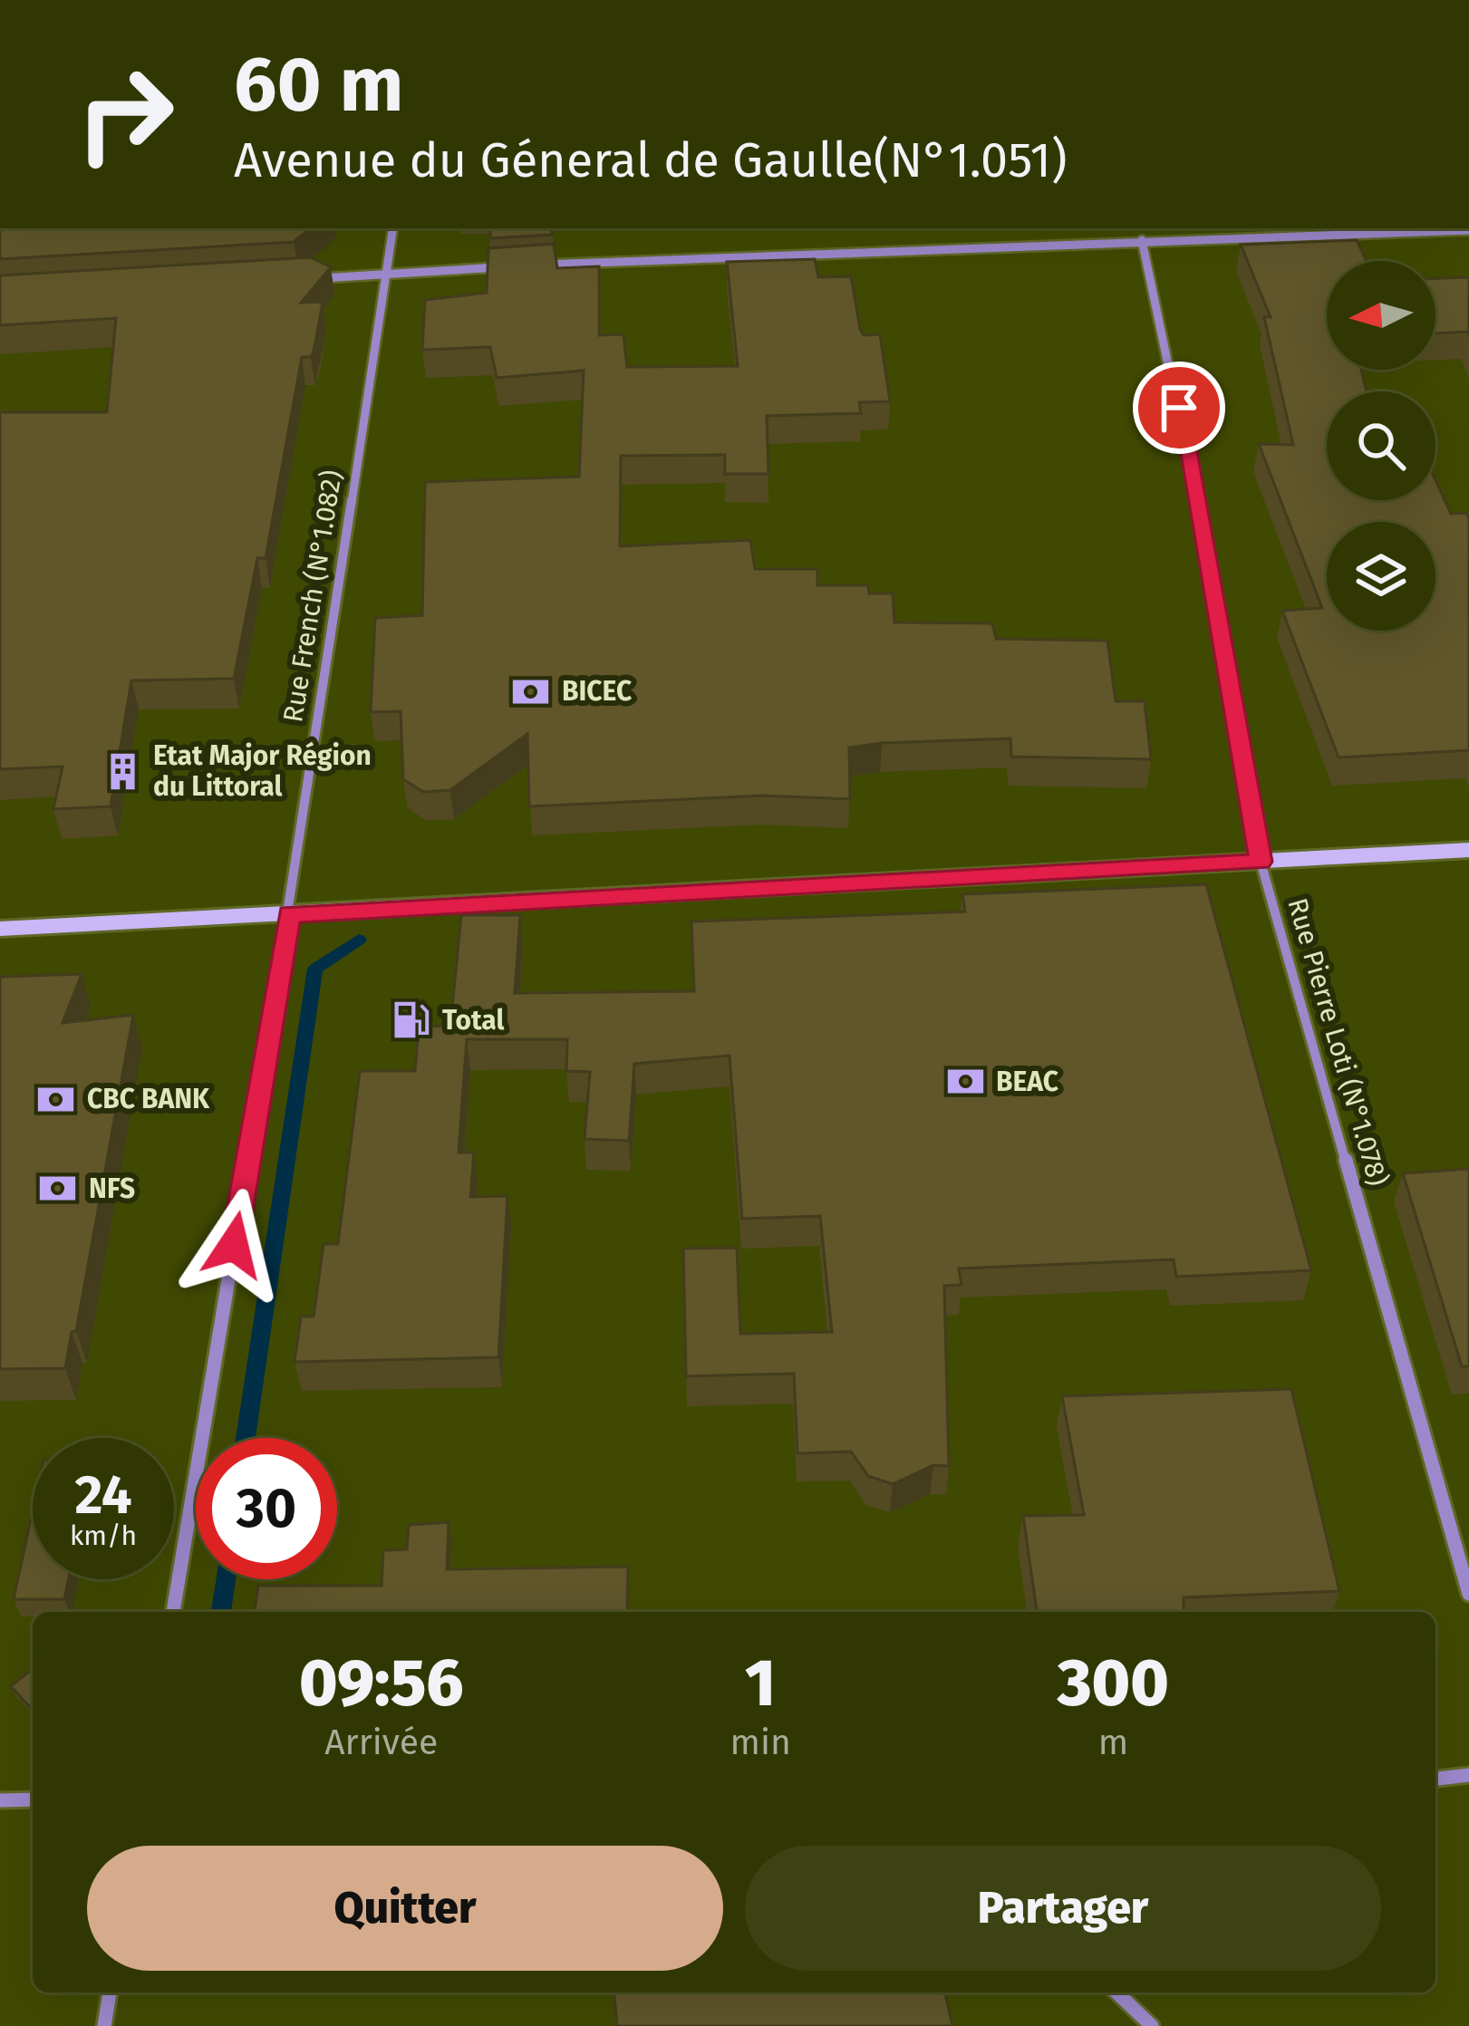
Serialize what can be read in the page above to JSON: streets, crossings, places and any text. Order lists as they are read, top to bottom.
{
  "streets": {
    "street": ["Rue French (N°1.082)", "Rue Pierre Loti (N°1.078)"]
  },
  "places": {
    "bank": [
      "BICEC",
      "BEAC",
      "CBC BANK",
      "NFS"
    ],
    "building": ["Etat Major Région du Littoral"],
    "fuel station": ["Total"]
  },
  "north": "left",
  "page": {
    "turn": ["60 m", "Avenue du Géneral de Gaulle(N°1.051)"],
    "speed": "24 km/h",
    "limit": "30",
    "eta": [
      "09:56",
      "Arrivée",
      "1",
      "min",
      "300",
      "m"
    ],
    "buttons": ["Quitter", "Partager"]
  }
}
